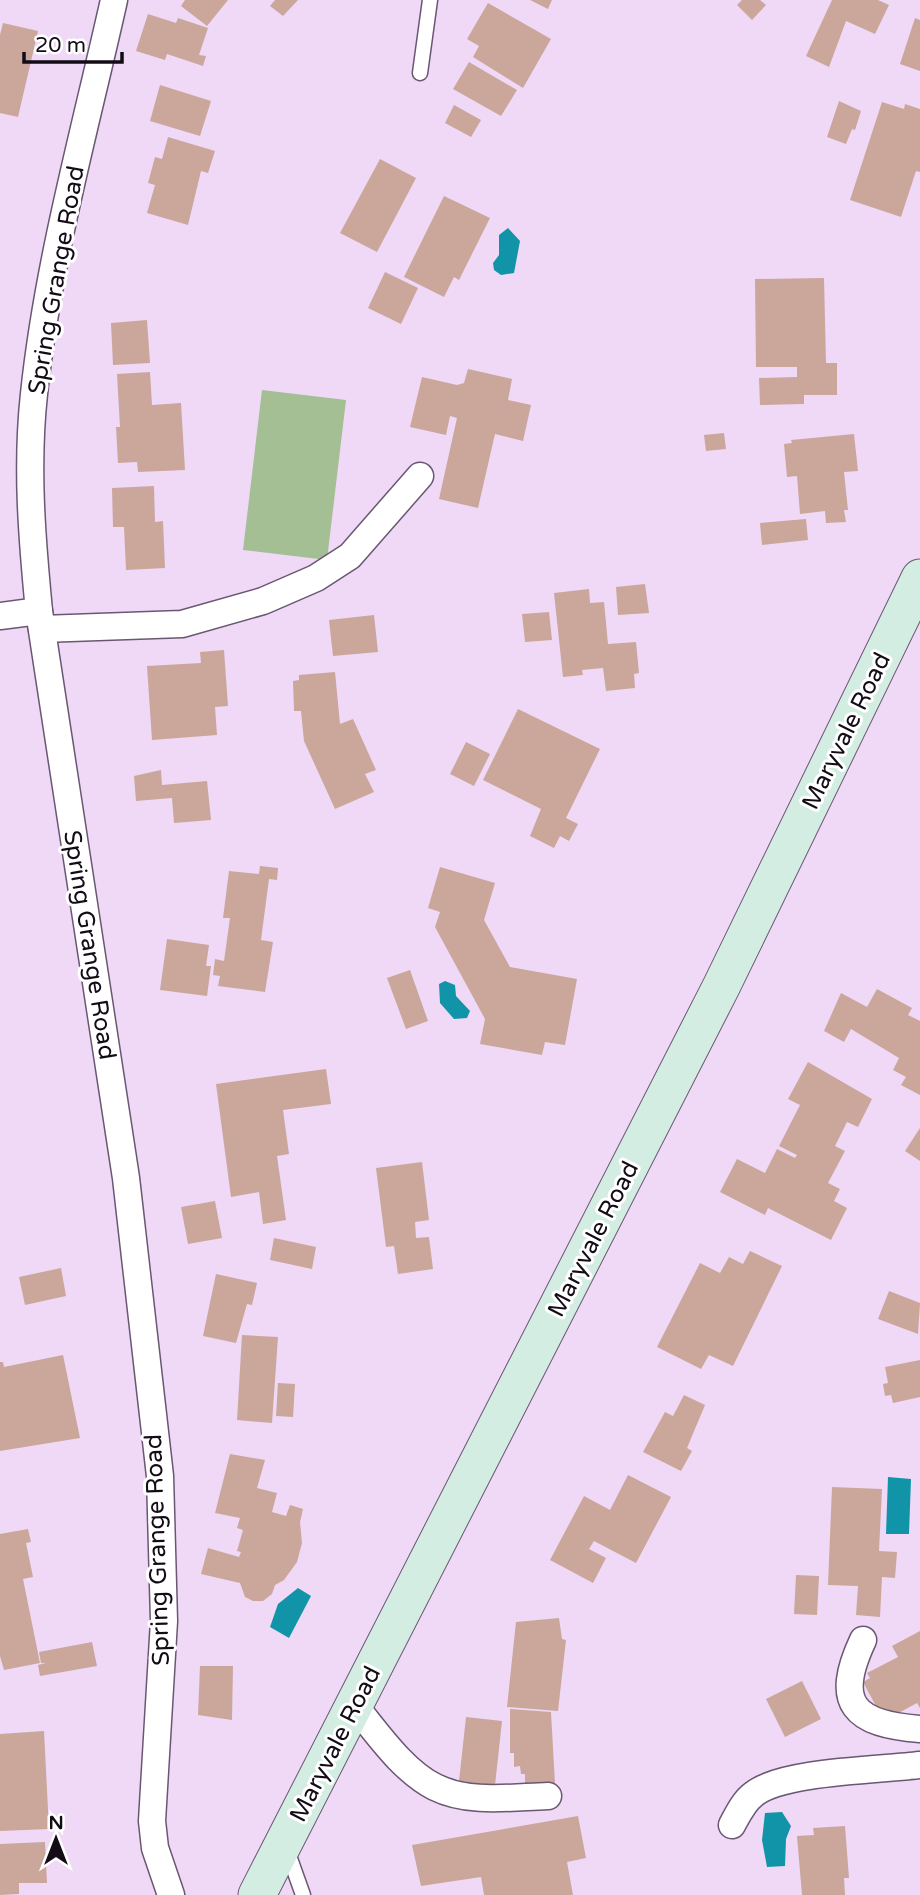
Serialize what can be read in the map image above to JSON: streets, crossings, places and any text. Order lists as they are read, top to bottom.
{
  "streets": {
    "street": ["Spring Grange Road", "Maryvale Road"]
  },
  "scale_bar": "20 m",
  "north": "top"
}
